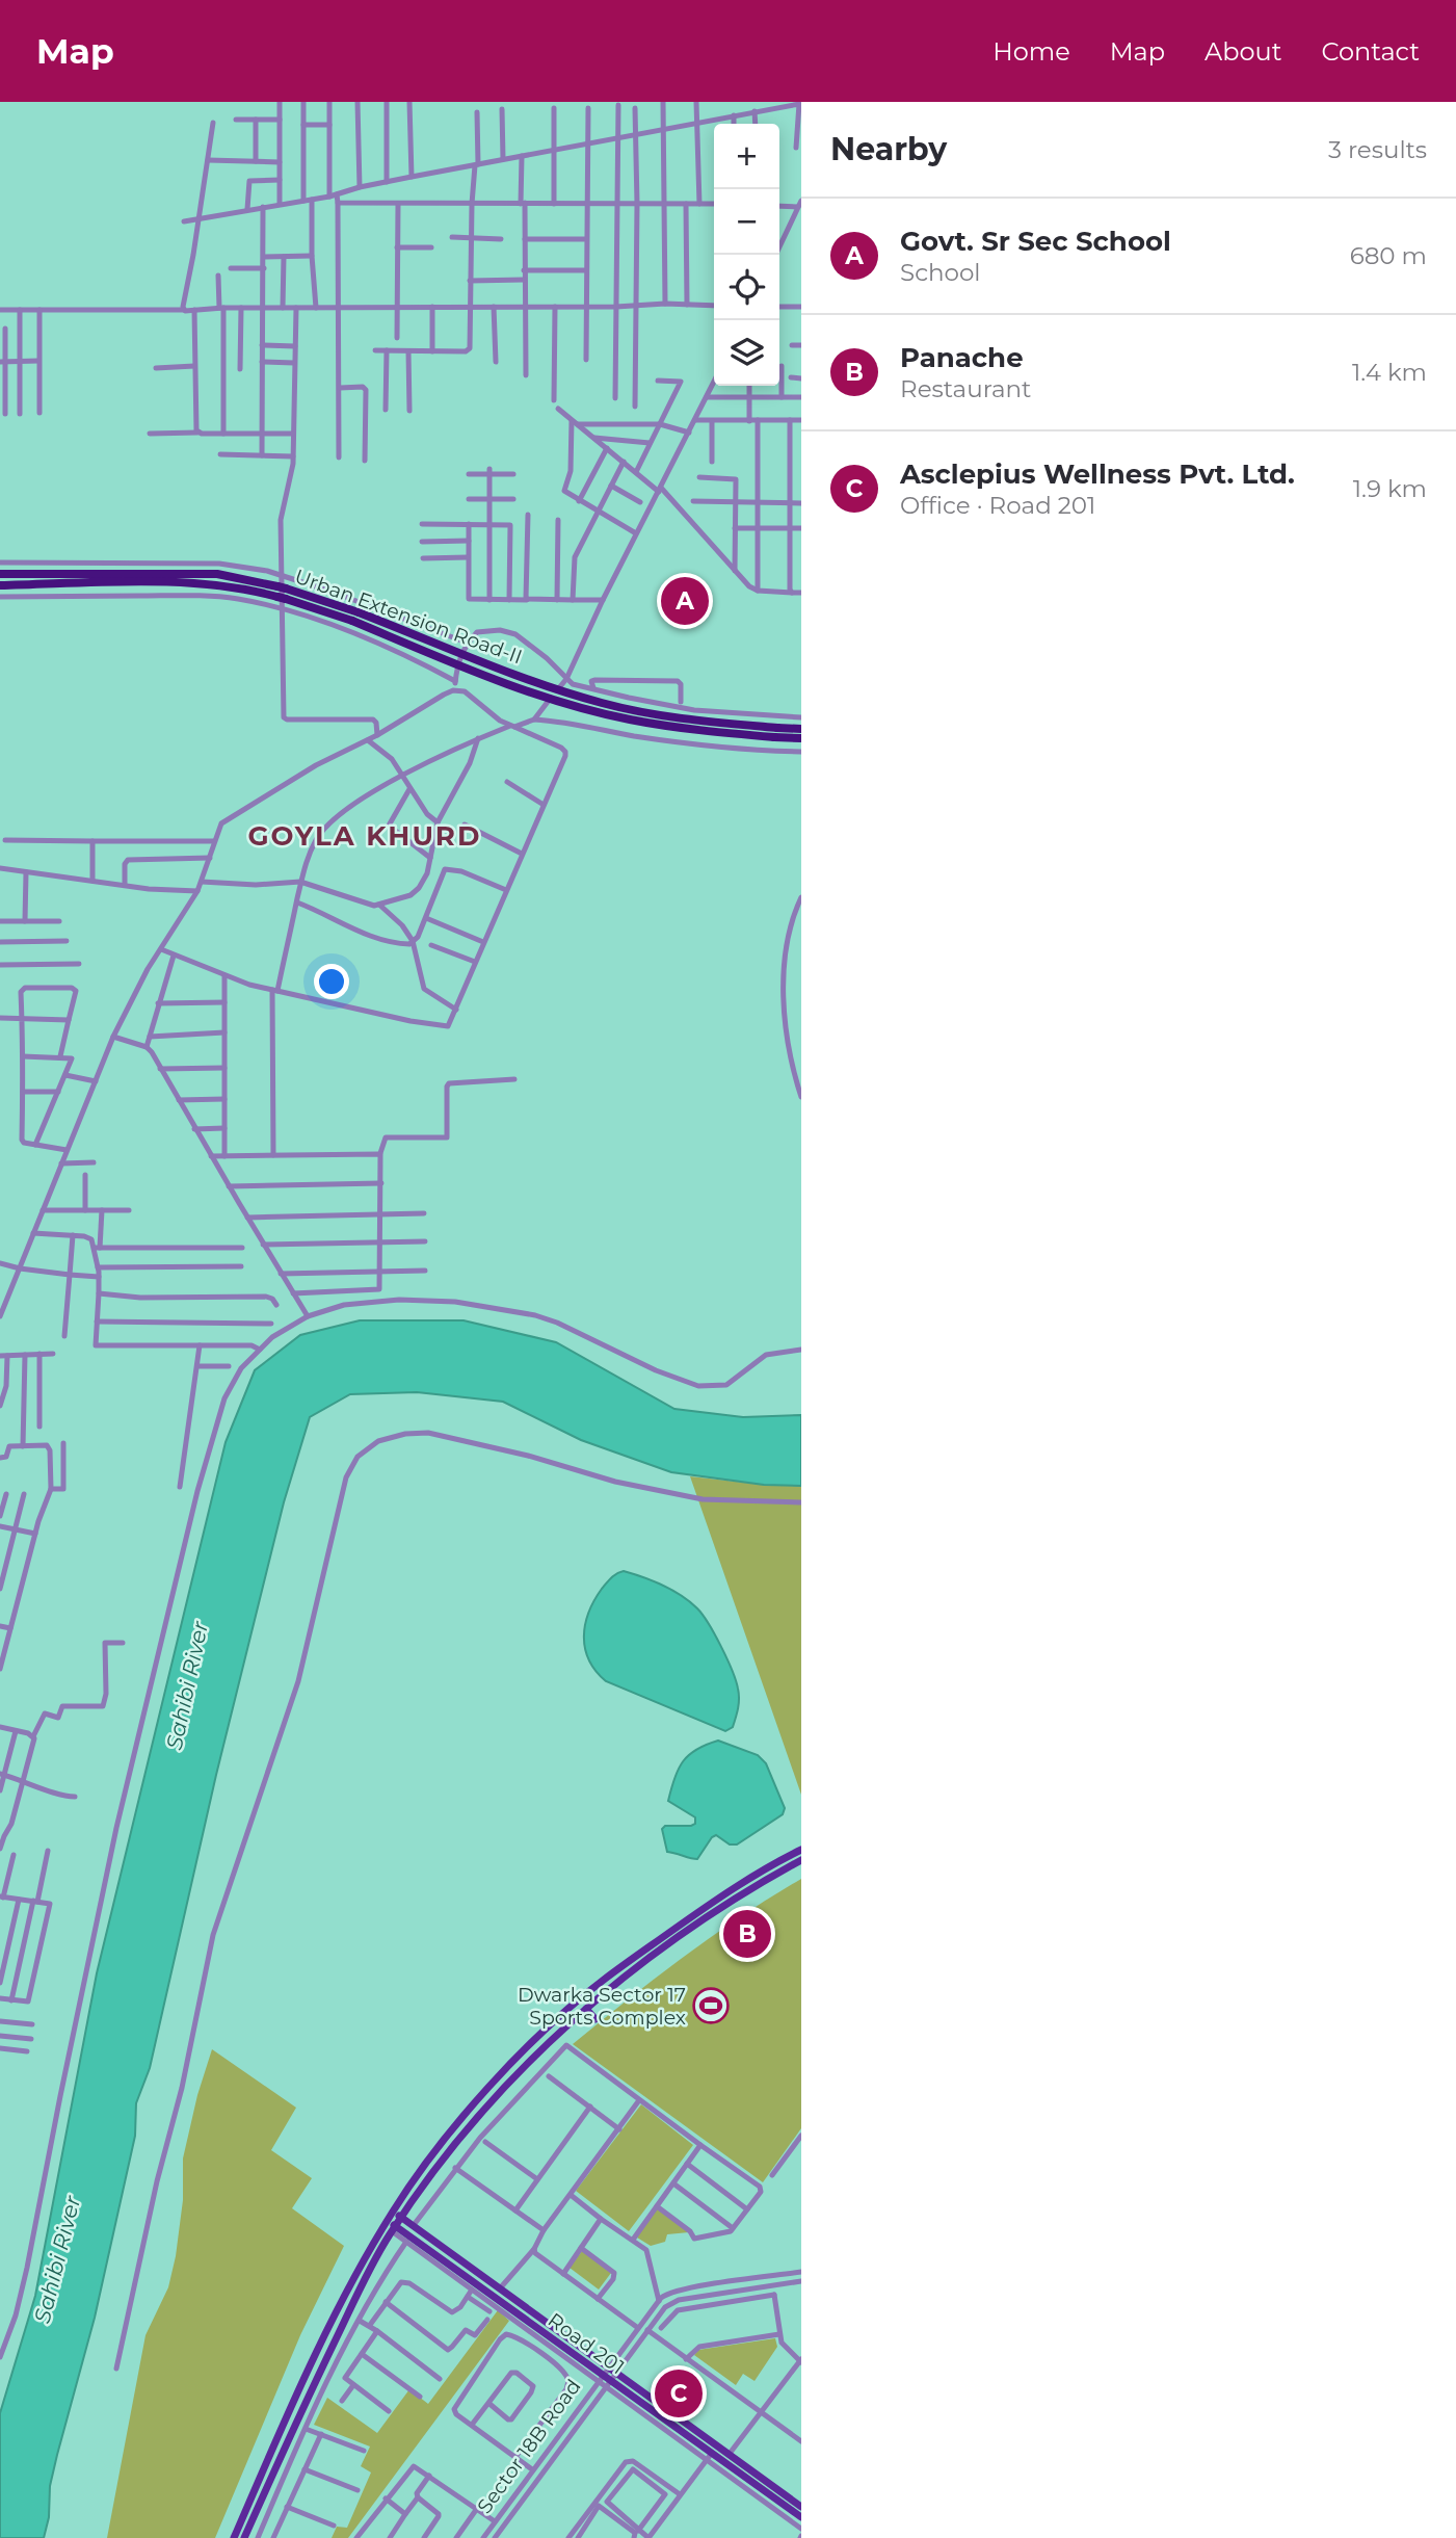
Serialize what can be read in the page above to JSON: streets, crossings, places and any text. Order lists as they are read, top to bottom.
{
  "streets": {
    "highway": ["Urban Extension Road-II"],
    "main road": ["Road 201"],
    "street": ["Sector 18B Road"]
  },
  "crossings": [
    ["Road 201", "Sector 18B Road"]
  ],
  "districts": ["GOYLA KHURD"],
  "water": ["Sahibi River"],
  "places": {
    "sports": ["Dwarka Sector 17 Sports Complex"]
  },
  "page": {
    "header": "Map",
    "nav": [
      "Home",
      "Map",
      "About",
      "Contact"
    ],
    "heading": ["Nearby", "3 results"],
    "map_buttons": ["+", "−"],
    "list": [
      {
        "mark": "A",
        "name": "Govt. Sr Sec School",
        "note": "School",
        "value": "680 m"
      },
      {
        "mark": "B",
        "name": "Panache",
        "note": "Restaurant",
        "value": "1.4 km"
      },
      {
        "mark": "C",
        "name": "Asclepius Wellness Pvt. Ltd.",
        "note": "Office · Road 201",
        "value": "1.9 km"
      }
    ],
    "pins": ["A", "B", "C"]
  }
}
